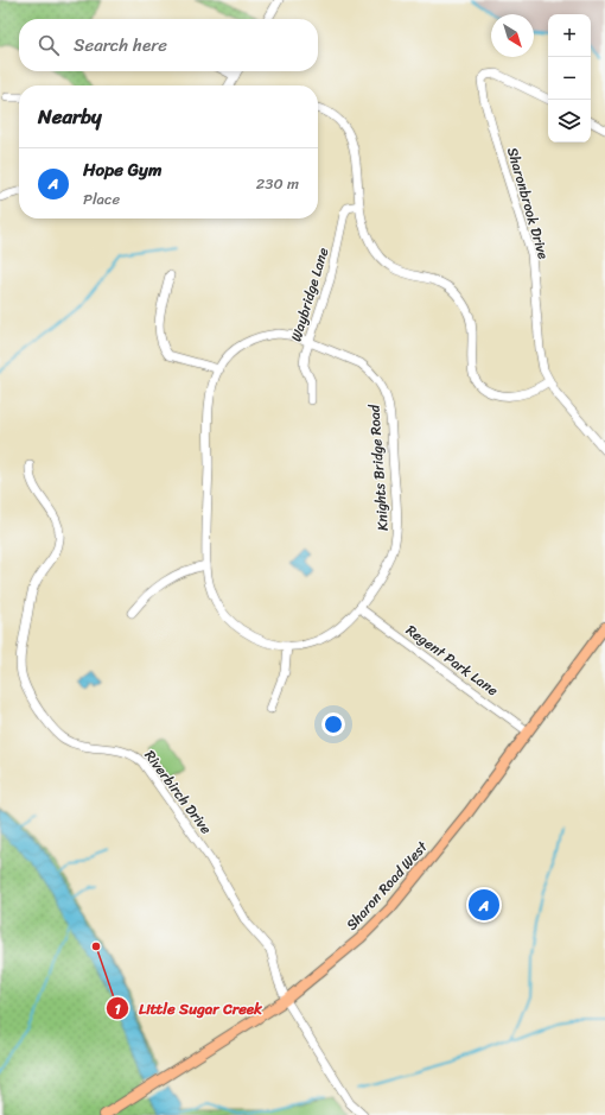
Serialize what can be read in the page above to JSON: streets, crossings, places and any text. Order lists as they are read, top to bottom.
{
  "streets": {
    "main road": ["Sharon Road West"],
    "street": [
      "Sharonbrook Drive",
      "Waybridge Lane",
      "Knights Bridge Road",
      "Regent Park Lane",
      "Riverbirch Drive"
    ]
  },
  "crossings": [
    ["Waybridge Lane", "Knights Bridge Road"],
    ["Knights Bridge Road", "Regent Park Lane"],
    ["Regent Park Lane", "Sharon Road West"],
    ["Riverbirch Drive", "Sharon Road West"]
  ],
  "places": ["Little Sugar Creek"],
  "north": "bottom right",
  "page": {
    "map_buttons": ["+", "−"],
    "search": "Search here",
    "heading": "Nearby",
    "list": [
      {
        "mark": "A",
        "name": "Hope Gym",
        "note": "Place",
        "value": "230 m"
      }
    ],
    "pins": "A"
  }
}
